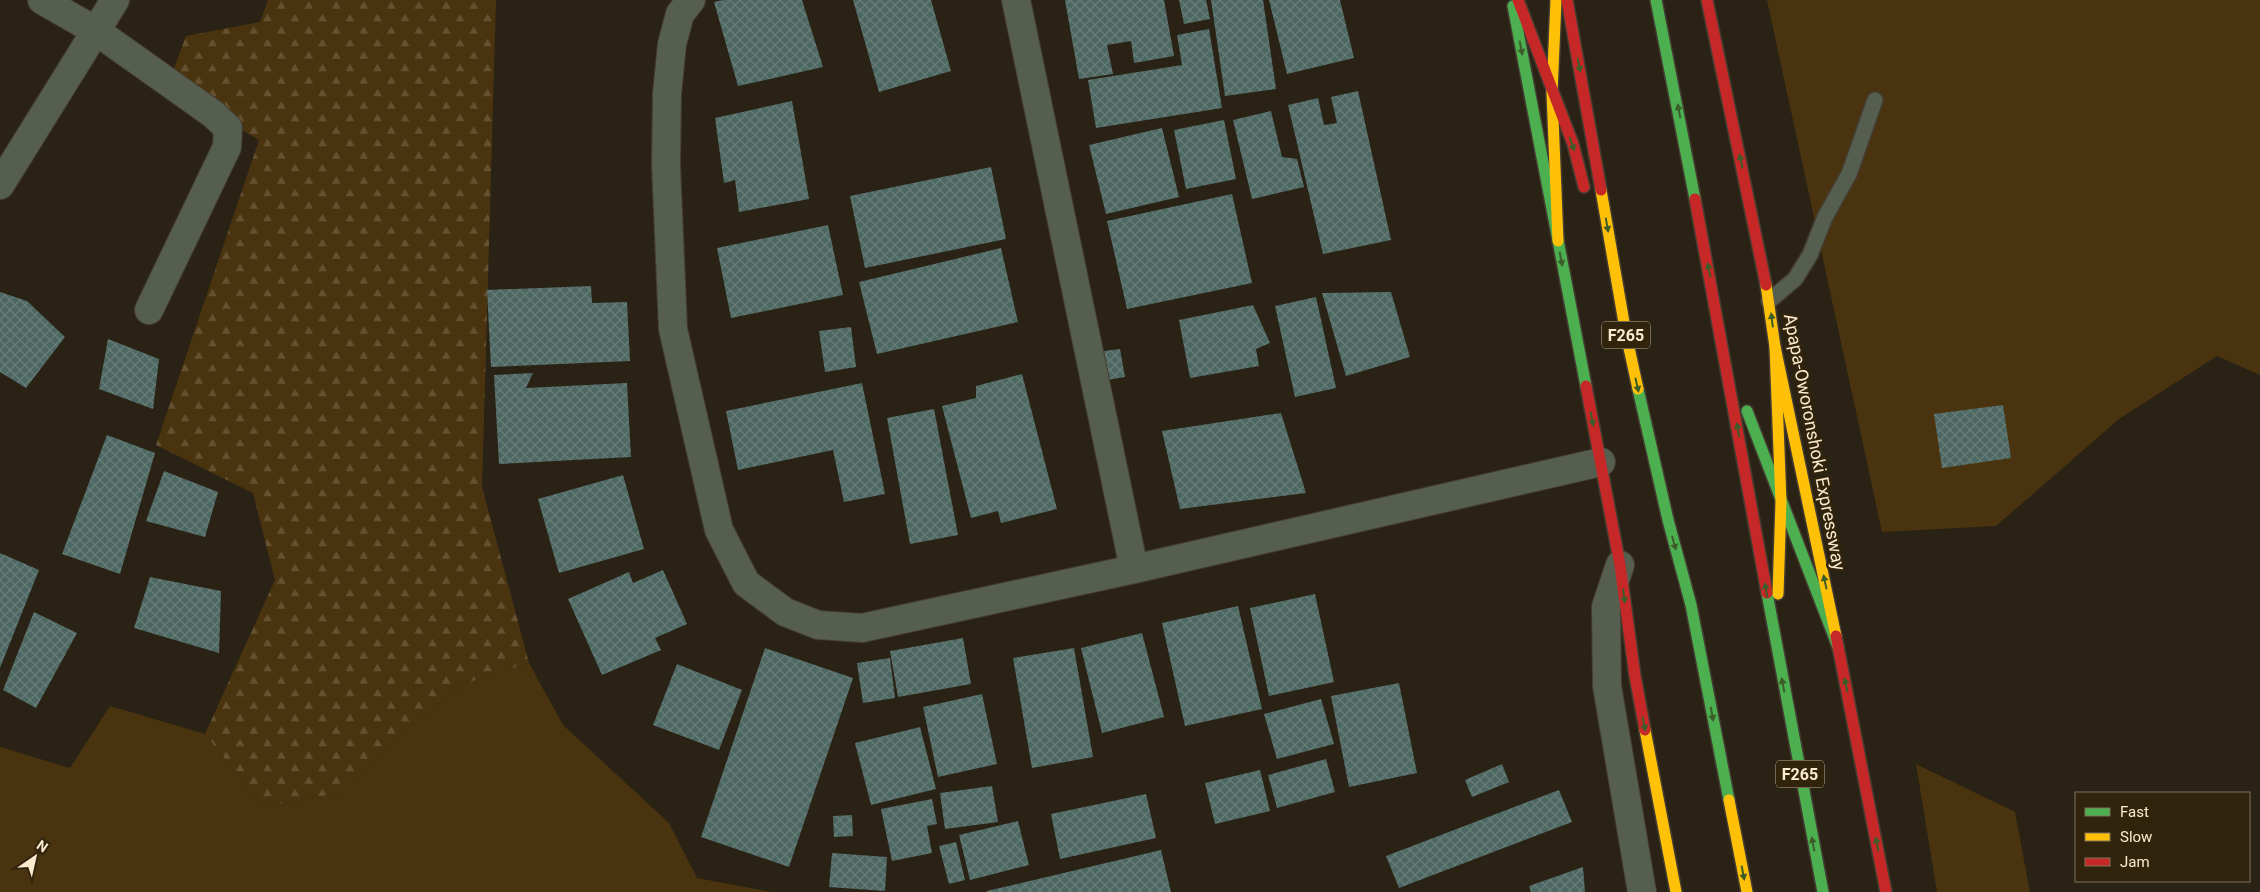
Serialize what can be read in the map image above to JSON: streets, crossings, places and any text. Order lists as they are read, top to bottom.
{
  "streets": {
    "main road": ["F265", "Apapa-Oworonshoki Expressway"]
  },
  "legend": ["Fast", "Slow", "Jam"],
  "north": "top right"
}
